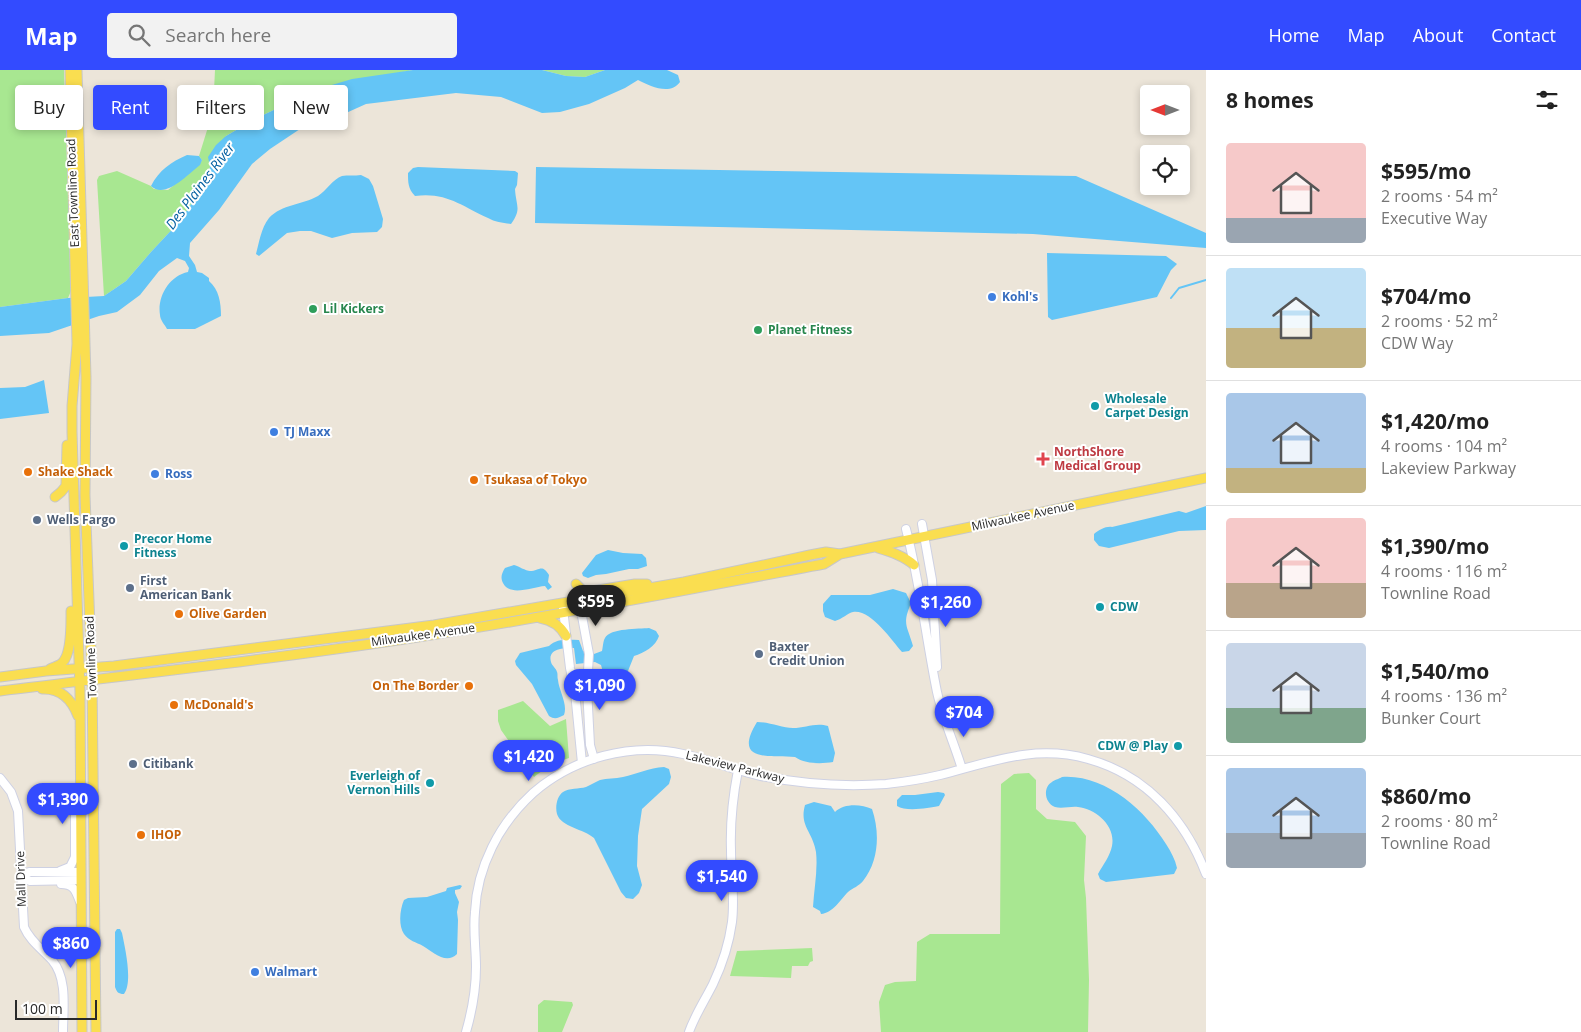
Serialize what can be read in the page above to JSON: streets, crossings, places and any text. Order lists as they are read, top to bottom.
{
  "streets": {
    "main road": ["East Townline Road", "Milwaukee Avenue", "Townline Road"],
    "street": ["Lakeview Parkway", "Mall Drive"]
  },
  "crossings": [
    ["East Townline Road", "Townline Road"],
    ["Milwaukee Avenue", "Townline Road"]
  ],
  "water": ["Des Plaines River"],
  "places": {
    "other": [
      "Kohl's",
      "Lil Kickers",
      "Planet Fitness",
      "Wholesale Carpet Design",
      "TJ Maxx",
      "Shake Shack",
      "Ross",
      "Tsukasa of Tokyo",
      "Wells Fargo",
      "Precor Home Fitness",
      "First American Bank",
      "CDW",
      "Olive Garden",
      "Baxter Credit Union",
      "On The Border",
      "McDonald's",
      "CDW @ Play",
      "Citibank",
      "Everleigh of Vernon Hills",
      "IHOP",
      "Walmart"
    ],
    "health": ["NorthShore Medical Group"]
  },
  "scale_bar": "100 m",
  "north": "left",
  "page": {
    "header": "Map",
    "search": "Search here",
    "nav": [
      "Home",
      "Map",
      "About",
      "Contact"
    ],
    "heading": "8 homes",
    "chip": [
      "Buy",
      "Rent",
      "Filters",
      "New"
    ],
    "list": [
      {
        "name": "$595/mo",
        "note": "2 rooms · 54 m² · Executive Way"
      },
      {
        "name": "$704/mo",
        "note": "2 rooms · 52 m² · CDW Way"
      },
      {
        "name": "$1,420/mo",
        "note": "4 rooms · 104 m² · Lakeview Parkway"
      },
      {
        "name": "$1,390/mo",
        "note": "4 rooms · 116 m² · Townline Road"
      },
      {
        "name": "$1,540/mo",
        "note": "4 rooms · 136 m² · Bunker Court"
      },
      {
        "name": "$860/mo",
        "note": "2 rooms · 80 m² · Townline Road"
      }
    ],
    "price": [
      "$595",
      "$1,260",
      "$1,090",
      "$704",
      "$1,420",
      "$1,390",
      "$1,540",
      "$860"
    ],
    "scale": "100 m"
  }
}
